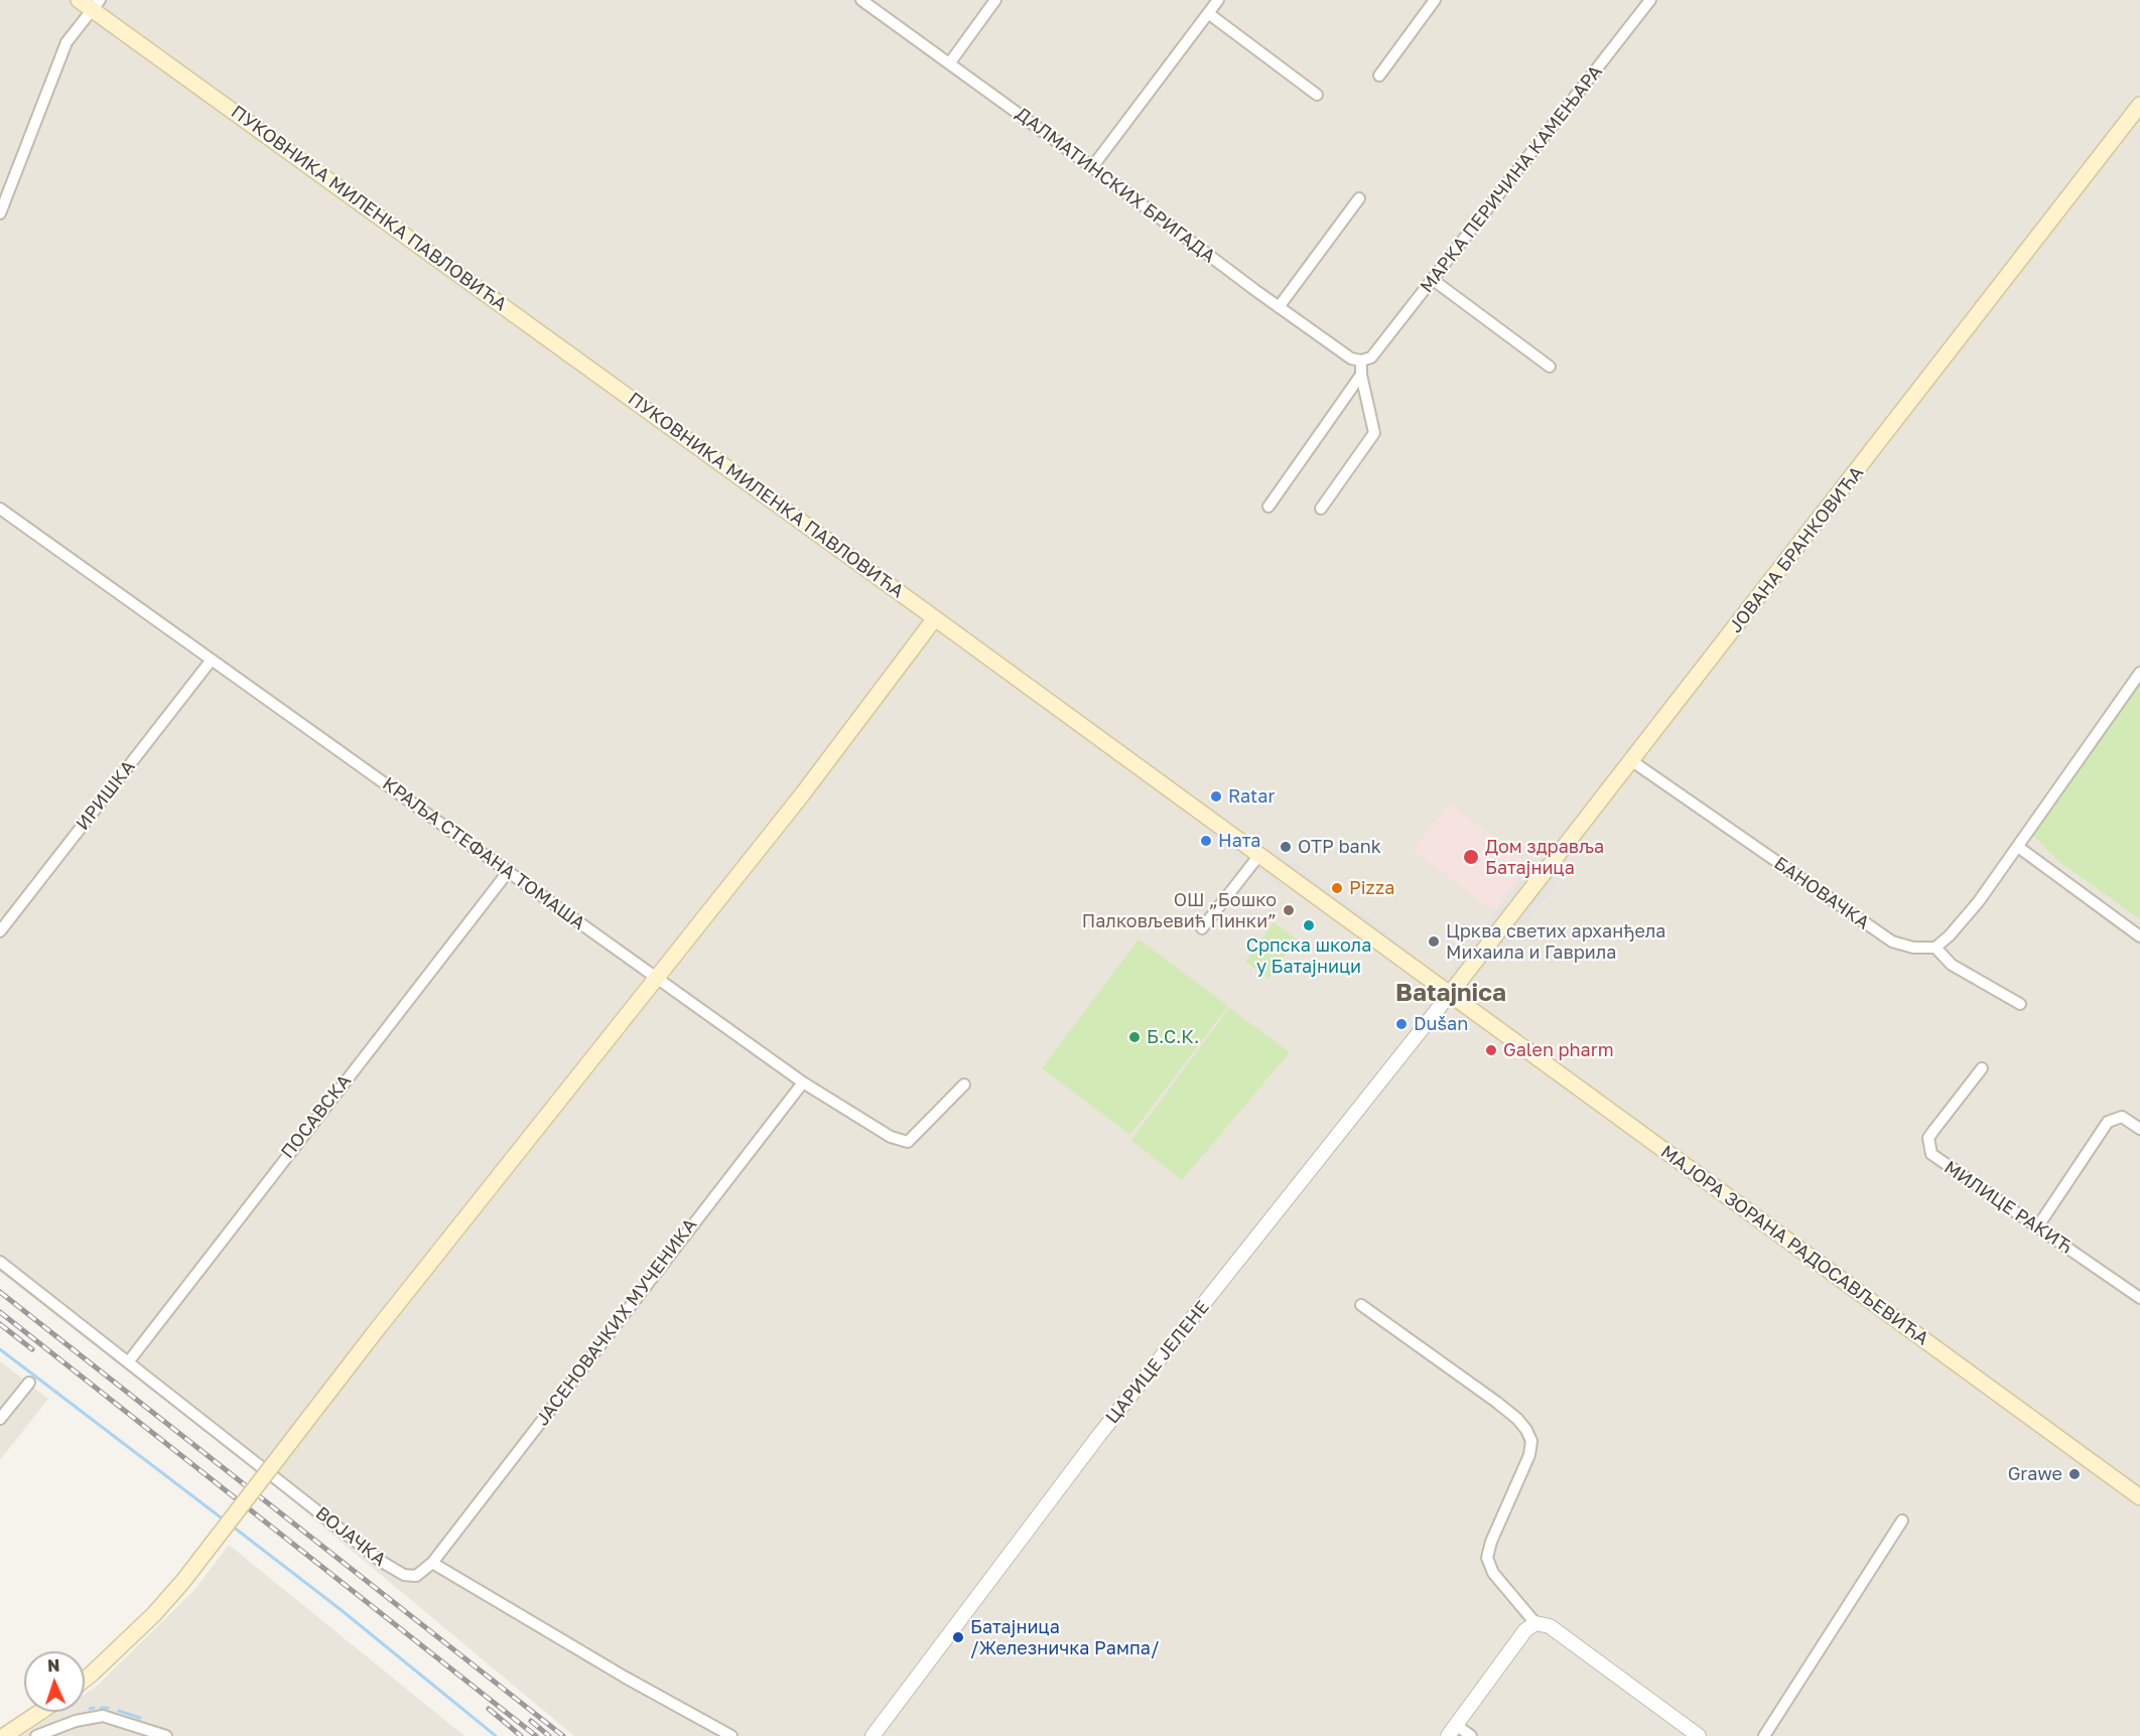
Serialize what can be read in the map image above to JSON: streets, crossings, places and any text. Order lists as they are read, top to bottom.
{
  "streets": {
    "main road": ["ПУКОВНИКА МИЛЕНКА ПАВЛОВИЋА", "ЈОВАНА БРАНКОВИЋА", "МАЈОРА ЗОРАНА РАДОСАВЉЕВИЋА"],
    "street": [
      "МАРКА ПЕРИЧИНА КАМЕЊАРА",
      "ДАЛМАТИНСКИХ БРИГАДА",
      "ИРИШКА",
      "КРАЉА СТЕФАНА ТОМАША",
      "БАНОВАЧКА",
      "ПОСАВСКА",
      "МИЛИЦЕ РАКИЋ",
      "ЈАСЕНОВАЧКИХ МУЧЕНИКА",
      "ЦАРИЦЕ ЈЕЛЕНЕ",
      "ВОЈАЧКА"
    ]
  },
  "crossings": [
    ["МАРКА ПЕРИЧИНА КАМЕЊАРА", "ДАЛМАТИНСКИХ БРИГАДА"],
    ["ПУКОВНИКА МИЛЕНКА ПАВЛОВИЋА", "ЈОВАНА БРАНКОВИЋА"],
    ["ПУКОВНИКА МИЛЕНКА ПАВЛОВИЋА", "МАЈОРА ЗОРАНА РАДОСАВЉЕВИЋА"],
    ["ПУКОВНИКА МИЛЕНКА ПАВЛОВИЋА", "ЦАРИЦЕ ЈЕЛЕНЕ"],
    ["ЈОВАНА БРАНКОВИЋА", "БАНОВАЧКА"],
    ["ЈОВАНА БРАНКОВИЋА", "МАЈОРА ЗОРАНА РАДОСАВЉЕВИЋА"],
    ["ЈОВАНА БРАНКОВИЋА", "ЦАРИЦЕ ЈЕЛЕНЕ"],
    ["ИРИШКА", "КРАЉА СТЕФАНА ТОМАША"],
    ["КРАЉА СТЕФАНА ТОМАША", "ПОСАВСКА"],
    ["КРАЉА СТЕФАНА ТОМАША", "ЈАСЕНОВАЧКИХ МУЧЕНИКА"],
    ["ПОСАВСКА", "ВОЈАЧКА"],
    ["МАЈОРА ЗОРАНА РАДОСАВЉЕВИЋА", "ЦАРИЦЕ ЈЕЛЕНЕ"],
    ["ЈАСЕНОВАЧКИХ МУЧЕНИКА", "ВОЈАЧКА"]
  ],
  "districts": ["Batajnica"],
  "places": [
    "Ratar",
    "Ната",
    "OTP bank",
    "Дом здравља Батајница",
    "Pizza",
    "ОШ „Бошко Палковљевић Пинки”",
    "Српска школа у Батајници",
    "Црква светих арханђела Михаила и Гаврила",
    "Dušan",
    "Б.С.К.",
    "Galen pharm",
    "Grawe",
    "Батајница /Железничка Рампа/"
  ],
  "north": "top"
}
